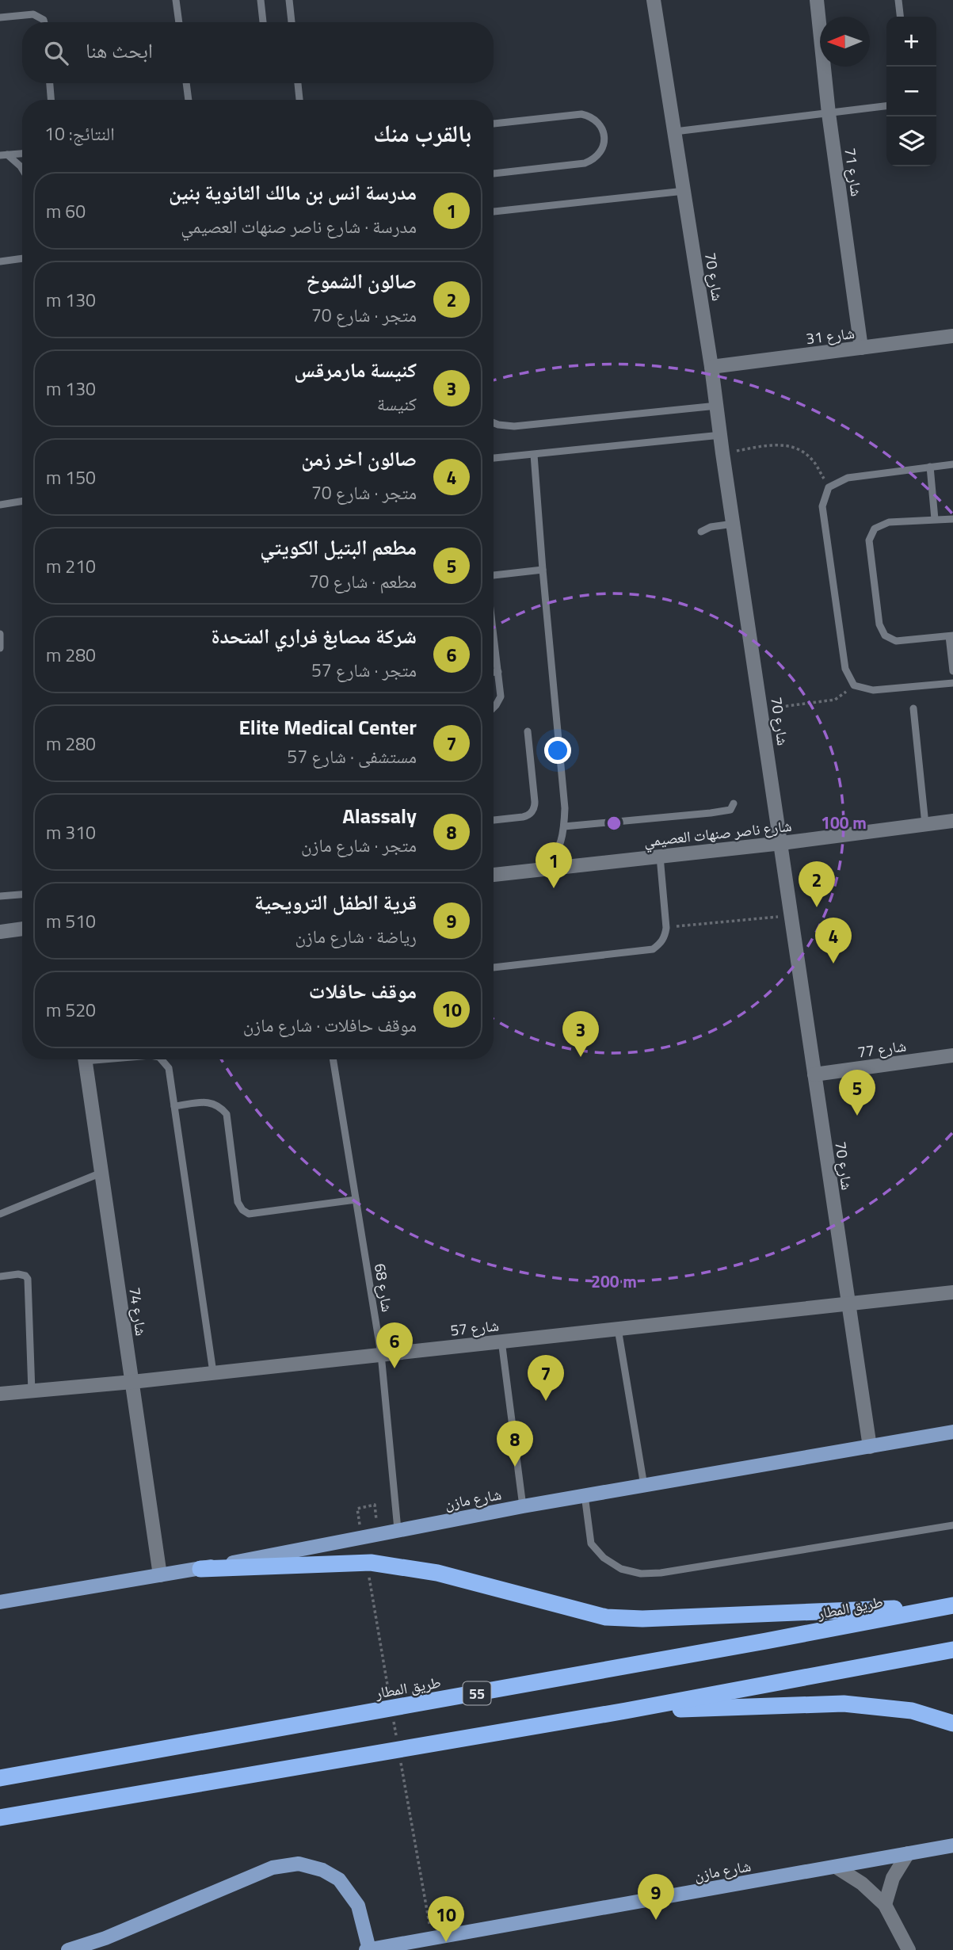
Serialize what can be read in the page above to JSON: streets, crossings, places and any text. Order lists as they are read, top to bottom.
{
  "streets": {
    "highway": ["طريق المطار", "55"],
    "main road": ["شارع مازن"],
    "street": [
      "شارع 71",
      "شارع 70",
      "شارع 31",
      "شارع ناصر صنهات العصيمي",
      "شارع 77",
      "شارع 74",
      "شارع 57"
    ],
    "lane": ["شارع 68"]
  },
  "crossings": [
    ["شارع 71", "شارع 31"],
    ["شارع 70", "شارع 31"],
    ["شارع 70", "شارع ناصر صنهات العصيمي"],
    ["شارع 70", "شارع 77"],
    ["شارع 70", "شارع 57"],
    ["شارع 70", "شارع مازن"],
    ["شارع 68", "شارع 57"],
    ["شارع 68", "شارع مازن"],
    ["شارع 74", "شارع 57"],
    ["شارع 74", "شارع مازن"]
  ],
  "north": "left",
  "page": {
    "map_buttons": ["+", "−"],
    "search": "ابحث هنا",
    "heading": ["بالقرب منك", "النتائج: 10"],
    "list": [
      {
        "mark": "1",
        "name": "مدرسة انس بن مالك الثانوية بنين",
        "note": "مدرسة · شارع ناصر صنهات العصيمي",
        "value": "60 m"
      },
      {
        "mark": "2",
        "name": "صالون الشموخ",
        "note": "متجر · شارع 70",
        "value": "130 m"
      },
      {
        "mark": "3",
        "name": "كنيسة مارمرقس",
        "note": "كنيسة",
        "value": "130 m"
      },
      {
        "mark": "4",
        "name": "صالون اخر زمن",
        "note": "متجر · شارع 70",
        "value": "150 m"
      },
      {
        "mark": "5",
        "name": "مطعم البتيل الكويتي",
        "note": "مطعم · شارع 70",
        "value": "210 m"
      },
      {
        "mark": "6",
        "name": "شركة مصابغ فراري المتحدة",
        "note": "متجر · شارع 57",
        "value": "280 m"
      },
      {
        "mark": "7",
        "name": "Elite Medical Center",
        "note": "مستشفى · شارع 57",
        "value": "280 m"
      },
      {
        "mark": "8",
        "name": "Alassaly",
        "note": "متجر · شارع مازن",
        "value": "310 m"
      },
      {
        "mark": "9",
        "name": "قرية الطفل الترويحية",
        "note": "رياضة · شارع مازن",
        "value": "510 m"
      },
      {
        "mark": "10",
        "name": "موقف حافلات",
        "note": "موقف حافلات · شارع مازن",
        "value": "520 m"
      }
    ],
    "pins": [
      "1",
      "2",
      "4",
      "3",
      "5",
      "6",
      "7",
      "8",
      "9",
      "10"
    ]
  },
  "rings": ["100 m", "200 m"]
}
